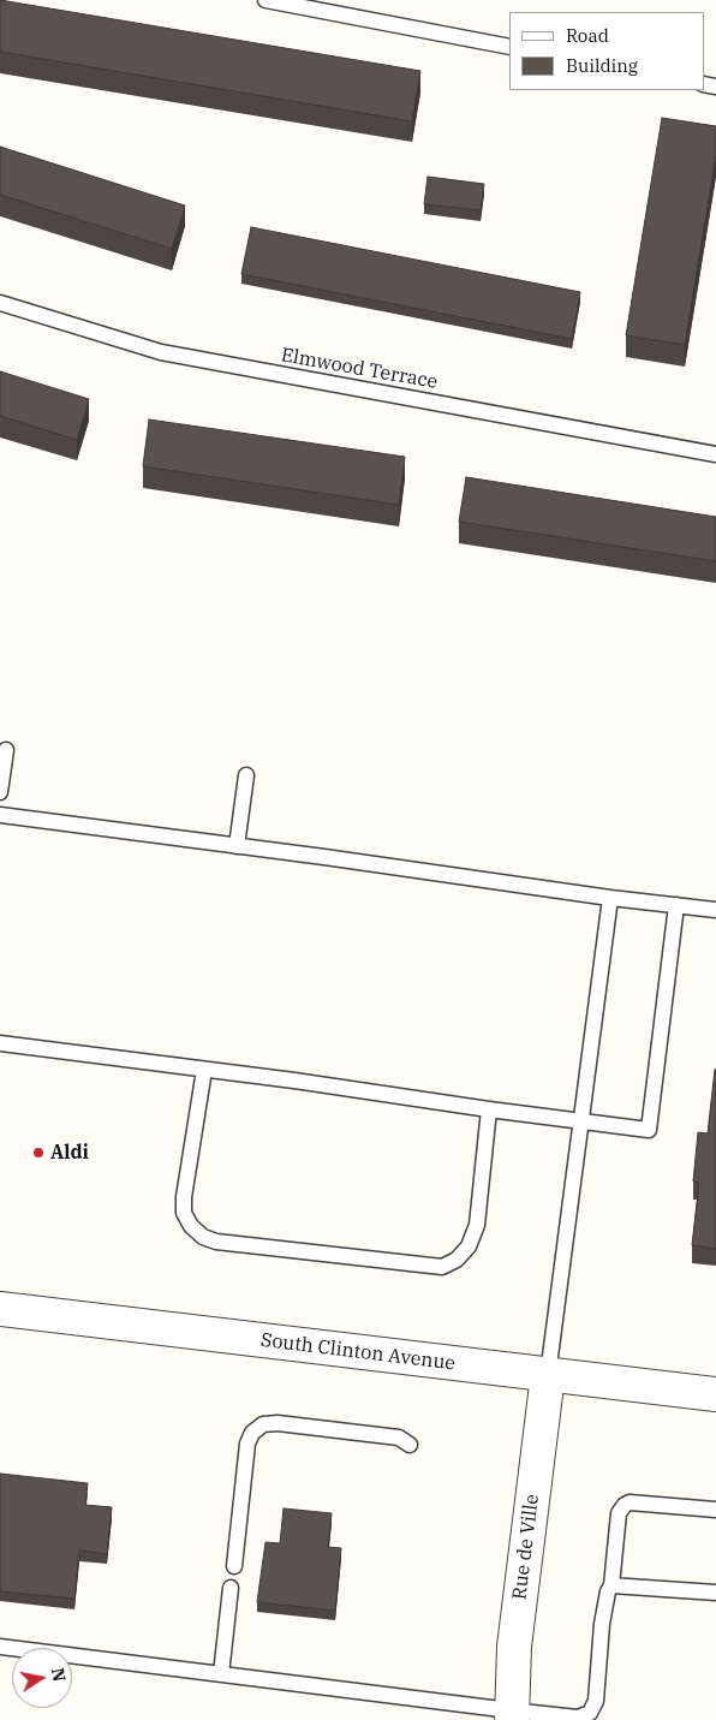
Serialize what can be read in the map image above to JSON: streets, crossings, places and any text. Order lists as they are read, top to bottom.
{
  "streets": {
    "street": ["South Clinton Avenue", "Rue de Ville"],
    "lane": ["Elmwood Terrace"]
  },
  "crossings": [
    ["South Clinton Avenue", "Rue de Ville"]
  ],
  "places": ["Aldi"],
  "legend": ["Road", "Building"],
  "north": "right"
}
